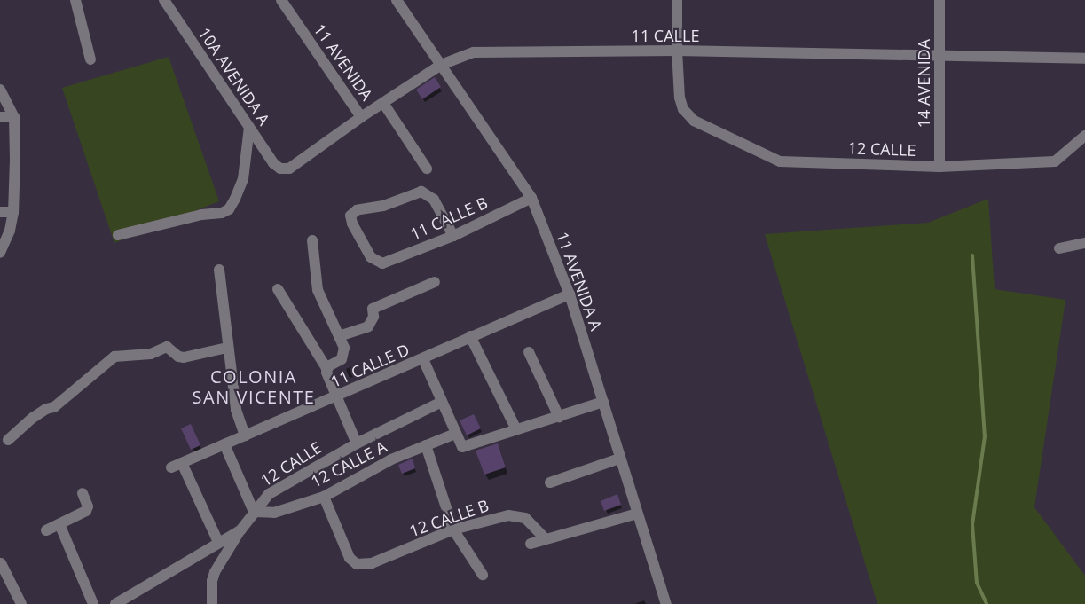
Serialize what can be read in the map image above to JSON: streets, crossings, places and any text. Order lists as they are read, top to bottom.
{
  "streets": {
    "street": [
      "11 CALLE",
      "11 AVENIDA",
      "10A AVENIDA A",
      "14 AVENIDA",
      "12 CALLE",
      "11 CALLE B",
      "11 AVENIDA A",
      "11 CALLE D",
      "12 CALLE A",
      "12 CALLE B"
    ]
  },
  "crossings": [
    ["11 CALLE", "11 AVENIDA"],
    ["11 CALLE", "10A AVENIDA A"],
    ["11 CALLE", "14 AVENIDA"],
    ["11 CALLE", "12 CALLE"],
    ["11 CALLE", "11 AVENIDA A"],
    ["14 AVENIDA", "12 CALLE"],
    ["12 CALLE", "12 CALLE A"],
    ["11 CALLE B", "11 AVENIDA A"],
    ["11 AVENIDA A", "11 CALLE D"],
    ["12 CALLE A", "12 CALLE B"]
  ],
  "districts": ["COLONIA SAN VICENTE"]
}
